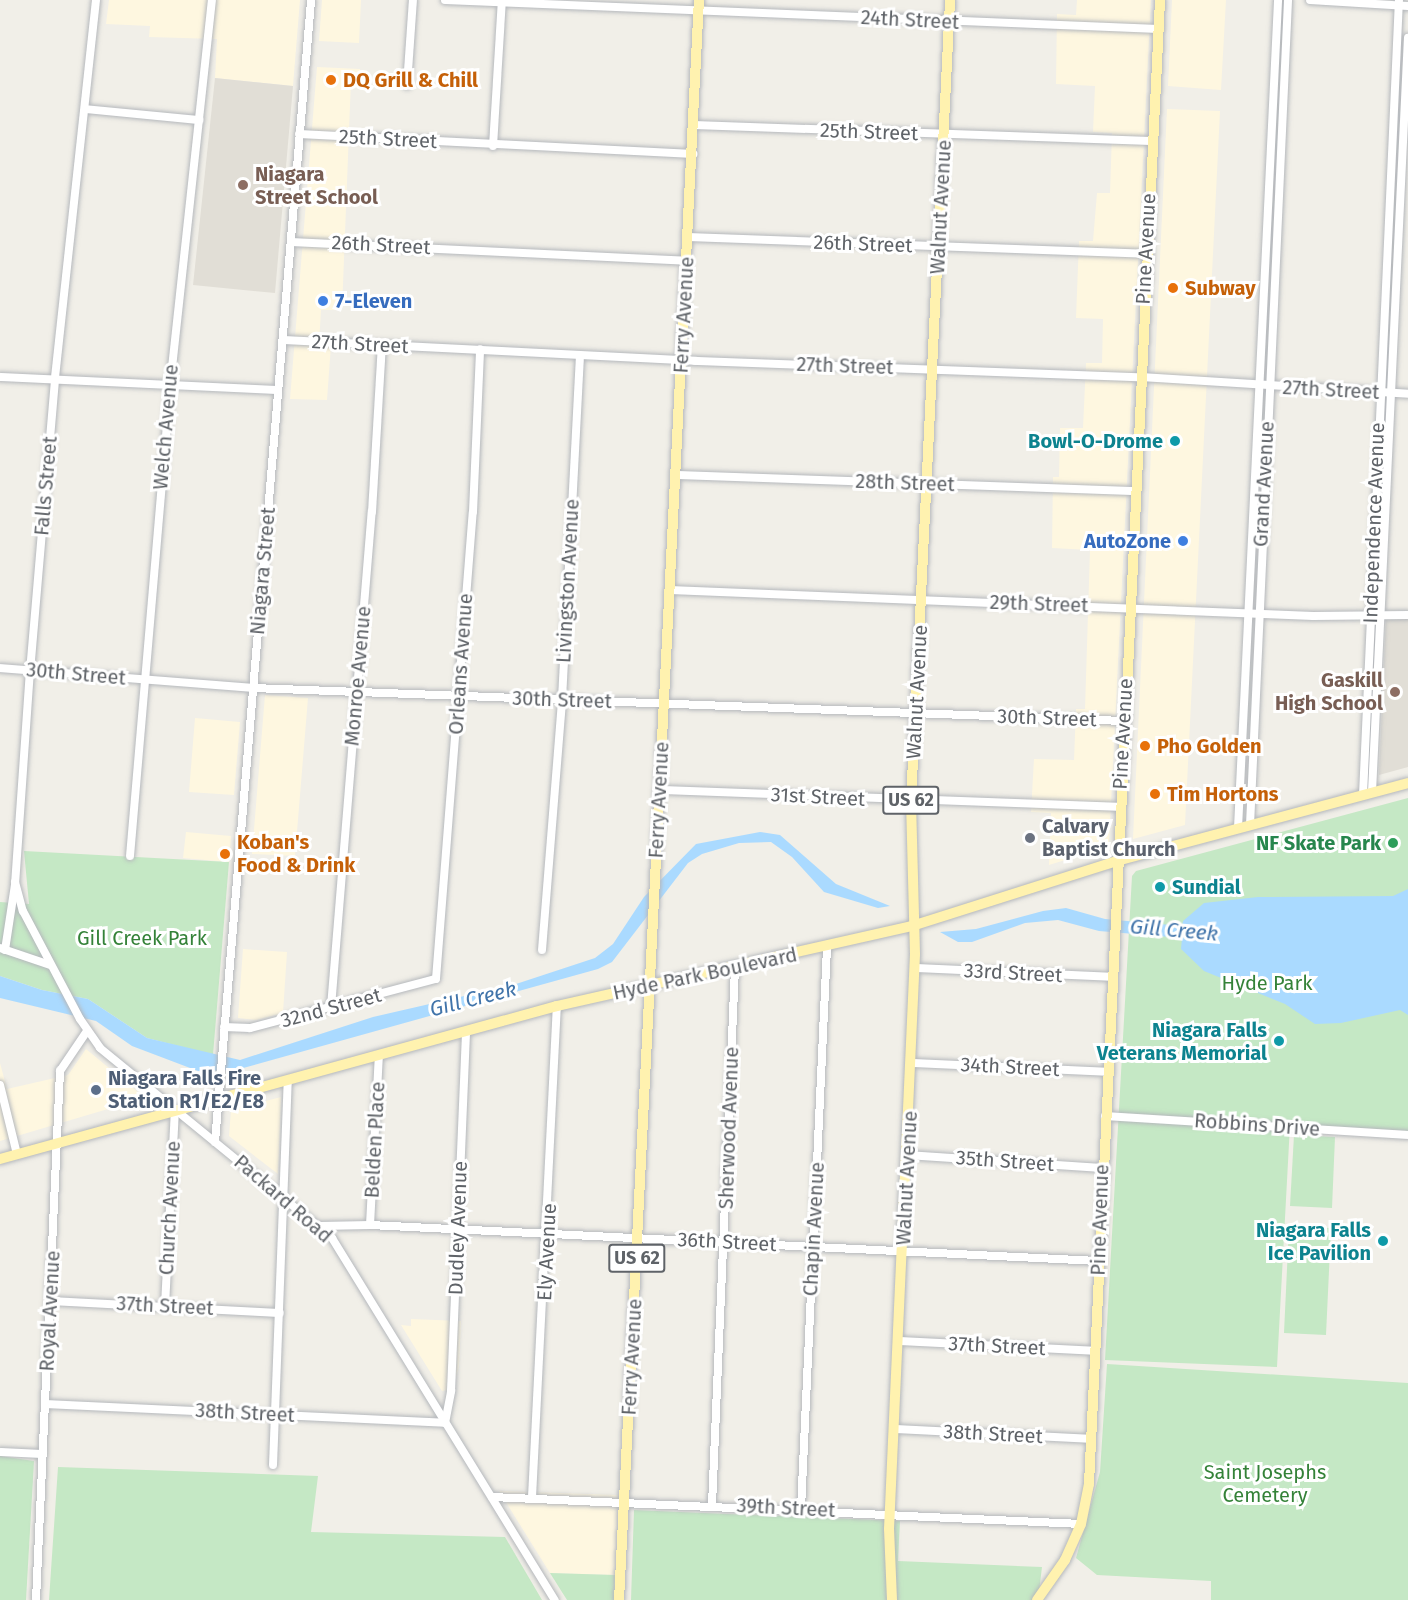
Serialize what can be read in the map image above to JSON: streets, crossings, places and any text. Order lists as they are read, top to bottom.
{
  "streets": {
    "main road": [
      "Walnut Avenue",
      "Pine Avenue",
      "Ferry Avenue",
      "US 62",
      "Hyde Park Boulevard"
    ],
    "street": [
      "24th Street",
      "25th Street",
      "26th Street",
      "27th Street",
      "Welch Avenue",
      "28th Street",
      "Grand Avenue",
      "Falls Street",
      "Independence Avenue",
      "Niagara Street",
      "Livingston Avenue",
      "29th Street",
      "Orleans Avenue",
      "30th Street",
      "Monroe Avenue",
      "31st Street",
      "33rd Street",
      "32nd Street",
      "34th Street",
      "Robbins Drive",
      "Sherwood Avenue",
      "Belden Place",
      "35th Street",
      "Packard Road",
      "Church Avenue",
      "Dudley Avenue",
      "Chapin Avenue",
      "36th Street",
      "Ely Avenue",
      "37th Street",
      "Royal Avenue",
      "38th Street",
      "39th Street"
    ]
  },
  "crossings": [
    ["24th Street", "Walnut Avenue"],
    ["24th Street", "Pine Avenue"],
    ["24th Street", "Ferry Avenue"],
    ["25th Street", "Walnut Avenue"],
    ["25th Street", "Pine Avenue"],
    ["25th Street", "Ferry Avenue"],
    ["25th Street", "Niagara Street"],
    ["Walnut Avenue", "26th Street"],
    ["Walnut Avenue", "27th Street"],
    ["Walnut Avenue", "28th Street"],
    ["Walnut Avenue", "29th Street"],
    ["Walnut Avenue", "30th Street"],
    ["Walnut Avenue", "31st Street"],
    ["Walnut Avenue", "33rd Street"],
    ["Walnut Avenue", "Hyde Park Boulevard"],
    ["Walnut Avenue", "34th Street"],
    ["Walnut Avenue", "35th Street"],
    ["Walnut Avenue", "36th Street"],
    ["Walnut Avenue", "37th Street"],
    ["Walnut Avenue", "38th Street"],
    ["Walnut Avenue", "39th Street"],
    ["26th Street", "Pine Avenue"],
    ["26th Street", "Ferry Avenue"],
    ["26th Street", "Niagara Street"],
    ["Pine Avenue", "27th Street"],
    ["Pine Avenue", "28th Street"],
    ["Pine Avenue", "29th Street"],
    ["Pine Avenue", "30th Street"],
    ["Pine Avenue", "31st Street"],
    ["Pine Avenue", "33rd Street"],
    ["Pine Avenue", "Hyde Park Boulevard"],
    ["Pine Avenue", "34th Street"],
    ["Pine Avenue", "Robbins Drive"],
    ["Pine Avenue", "35th Street"],
    ["Pine Avenue", "36th Street"],
    ["Pine Avenue", "37th Street"],
    ["Pine Avenue", "38th Street"],
    ["Pine Avenue", "39th Street"],
    ["Ferry Avenue", "27th Street"],
    ["Ferry Avenue", "28th Street"],
    ["Ferry Avenue", "29th Street"],
    ["Ferry Avenue", "30th Street"],
    ["Ferry Avenue", "31st Street"],
    ["Ferry Avenue", "Hyde Park Boulevard"],
    ["Ferry Avenue", "36th Street"],
    ["Ferry Avenue", "39th Street"],
    ["27th Street", "Grand Avenue"],
    ["27th Street", "Independence Avenue"],
    ["27th Street", "Niagara Street"],
    ["27th Street", "Livingston Avenue"],
    ["27th Street", "Orleans Avenue"],
    ["27th Street", "Monroe Avenue"],
    ["Welch Avenue", "30th Street"],
    ["Grand Avenue", "29th Street"],
    ["Grand Avenue", "Hyde Park Boulevard"],
    ["Falls Street", "30th Street"],
    ["Falls Street", "Packard Road"],
    ["Independence Avenue", "29th Street"],
    ["Independence Avenue", "Hyde Park Boulevard"],
    ["Niagara Street", "30th Street"],
    ["Niagara Street", "Hyde Park Boulevard"],
    ["Niagara Street", "32nd Street"],
    ["Niagara Street", "Packard Road"],
    ["Livingston Avenue", "30th Street"],
    ["Orleans Avenue", "30th Street"],
    ["Orleans Avenue", "32nd Street"],
    ["30th Street", "Monroe Avenue"],
    ["Monroe Avenue", "32nd Street"],
    ["Hyde Park Boulevard", "Sherwood Avenue"],
    ["Hyde Park Boulevard", "Belden Place"],
    ["Hyde Park Boulevard", "Packard Road"],
    ["Hyde Park Boulevard", "Church Avenue"],
    ["Hyde Park Boulevard", "Dudley Avenue"],
    ["Hyde Park Boulevard", "Chapin Avenue"],
    ["Hyde Park Boulevard", "Ely Avenue"],
    ["Hyde Park Boulevard", "Royal Avenue"],
    ["Sherwood Avenue", "36th Street"],
    ["Sherwood Avenue", "39th Street"],
    ["Belden Place", "36th Street"],
    ["Packard Road", "Church Avenue"],
    ["Packard Road", "Dudley Avenue"],
    ["Packard Road", "36th Street"],
    ["Packard Road", "Royal Avenue"],
    ["Packard Road", "38th Street"],
    ["Packard Road", "39th Street"],
    ["Church Avenue", "37th Street"],
    ["Dudley Avenue", "36th Street"],
    ["Dudley Avenue", "38th Street"],
    ["Chapin Avenue", "36th Street"],
    ["Chapin Avenue", "39th Street"],
    ["36th Street", "Ely Avenue"],
    ["Ely Avenue", "39th Street"],
    ["37th Street", "Royal Avenue"],
    ["Royal Avenue", "38th Street"]
  ],
  "water": ["Gill Creek"],
  "parks": ["Gill Creek Park", "Hyde Park", "Saint Josephs Cemetery"],
  "places": [
    "DQ Grill & Chill",
    "Niagara Street School",
    "Subway",
    "7-Eleven",
    "Bowl-O-Drome",
    "AutoZone",
    "Gaskill High School",
    "Pho Golden",
    "Tim Hortons",
    "Calvary Baptist Church",
    "NF Skate Park",
    "Koban's Food & Drink",
    "Sundial",
    "Niagara Falls Veterans Memorial",
    "Niagara Falls Fire Station R1/E2/E8",
    "Niagara Falls Ice Pavilion"
  ]
}
